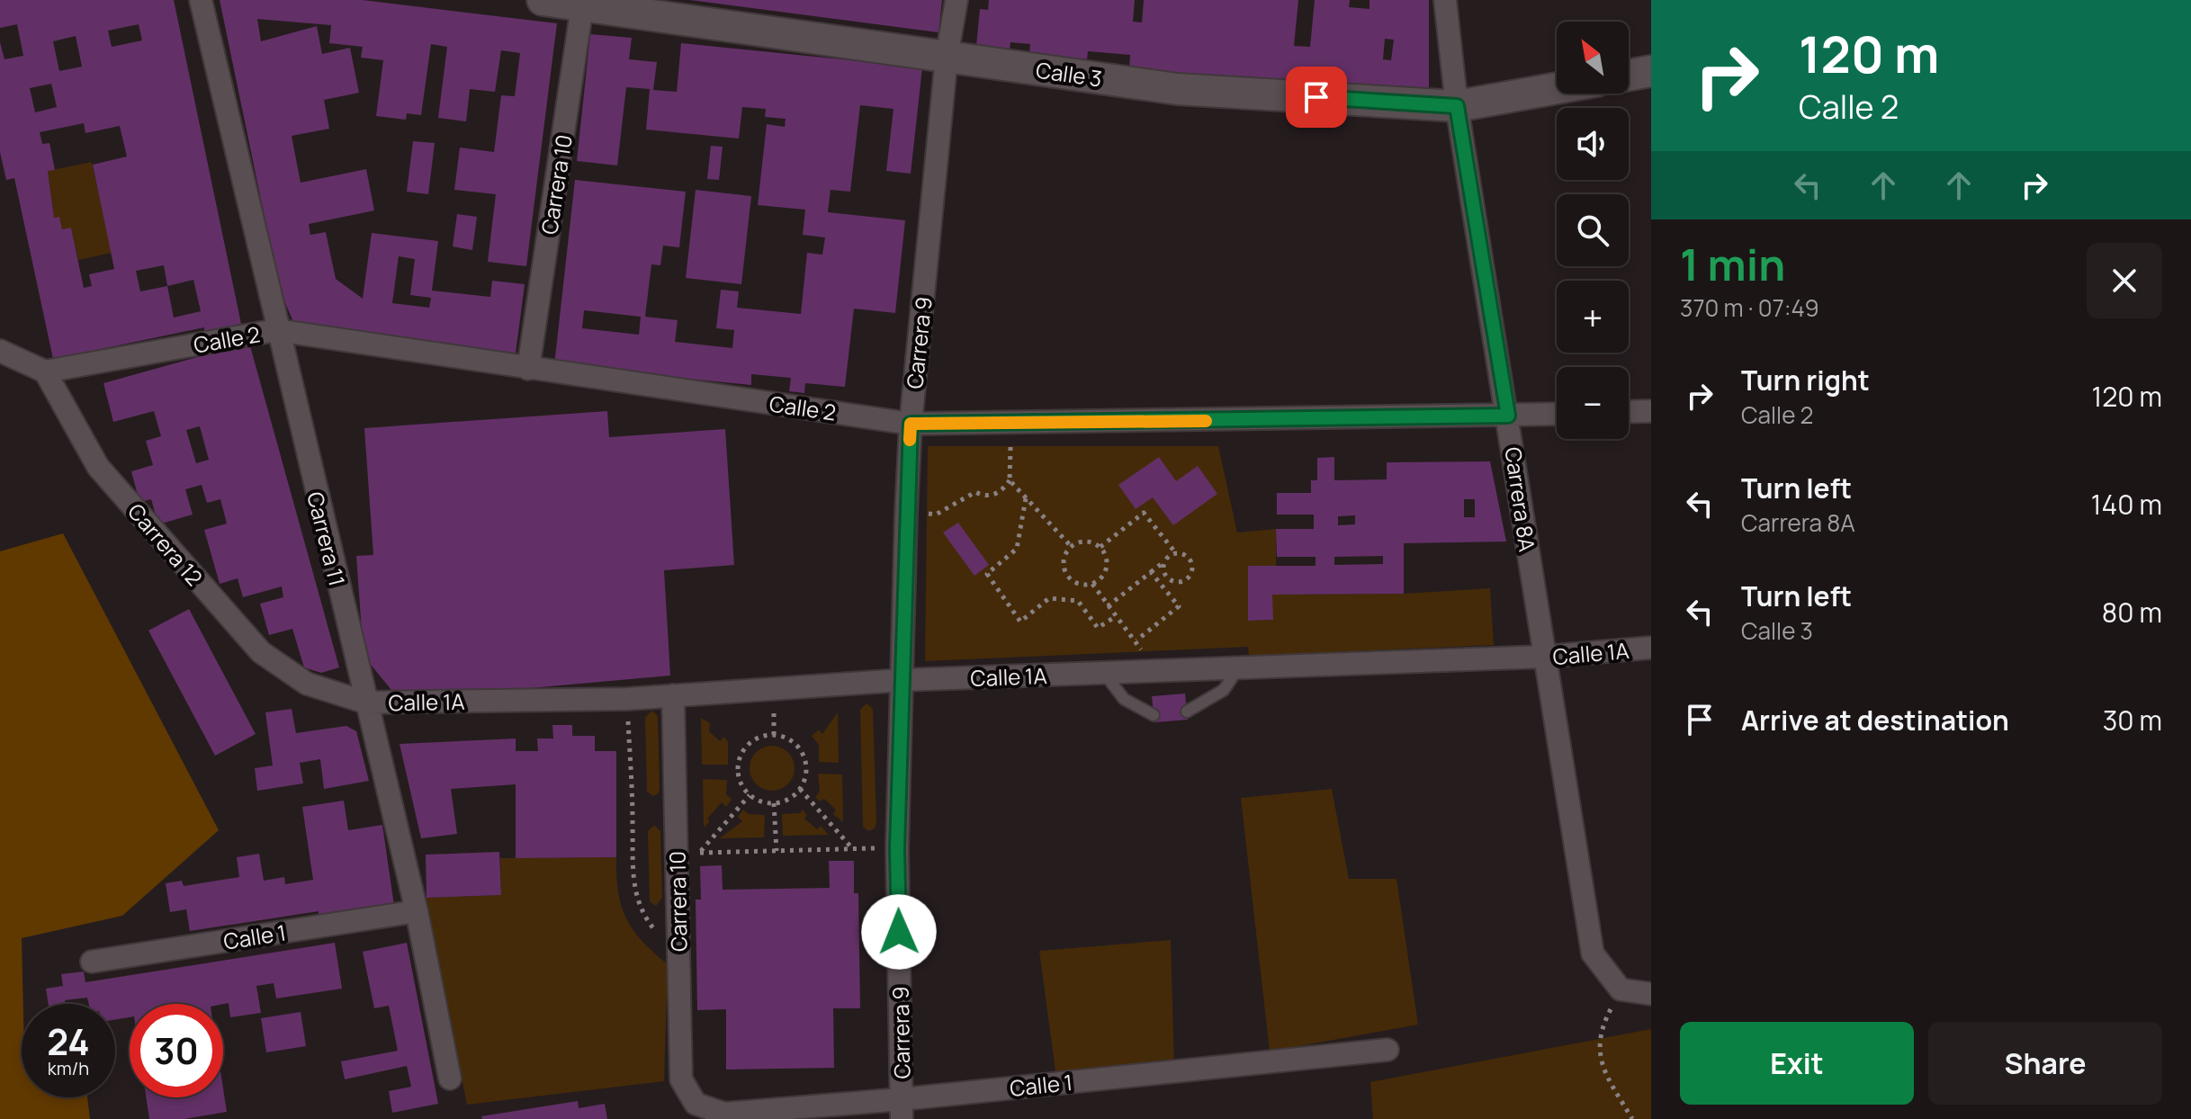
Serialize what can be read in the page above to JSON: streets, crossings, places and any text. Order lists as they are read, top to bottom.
{
  "streets": {
    "main road": ["Calle 3"],
    "street": [
      "Carrera 10",
      "Calle 2",
      "Carrera 9",
      "Carrera 8A",
      "Carrera 11",
      "Carrera 12",
      "Calle 1A",
      "Calle 1"
    ]
  },
  "crossings": [
    ["Calle 3", "Carrera 10"],
    ["Calle 3", "Carrera 9"],
    ["Calle 3", "Carrera 8A"],
    ["Carrera 10", "Calle 2"],
    ["Carrera 10", "Calle 1A"],
    ["Carrera 10", "Calle 1"],
    ["Calle 2", "Carrera 9"],
    ["Calle 2", "Carrera 8A"],
    ["Calle 2", "Carrera 11"],
    ["Calle 2", "Carrera 12"],
    ["Carrera 9", "Calle 1A"],
    ["Carrera 9", "Calle 1"],
    ["Carrera 8A", "Calle 1A"],
    ["Carrera 11", "Carrera 12"],
    ["Carrera 11", "Calle 1A"],
    ["Carrera 11", "Calle 1"],
    ["Carrera 12", "Calle 1A"]
  ],
  "north": "top left",
  "page": {
    "turn": ["120 m", "Calle 2"],
    "map_buttons": ["+", "−"],
    "heading": ["1 min", "370 m · 07:49"],
    "list": [
      {
        "name": "Turn right",
        "note": "Calle 2",
        "value": "120 m"
      },
      {
        "name": "Turn left",
        "note": "Carrera 8A",
        "value": "140 m"
      },
      {
        "name": "Turn left",
        "note": "Calle 3",
        "value": "80 m"
      },
      {
        "name": "Arrive at destination",
        "value": "30 m"
      }
    ],
    "speed": "24 km/h",
    "limit": "30",
    "buttons": ["Exit", "Share"]
  }
}
